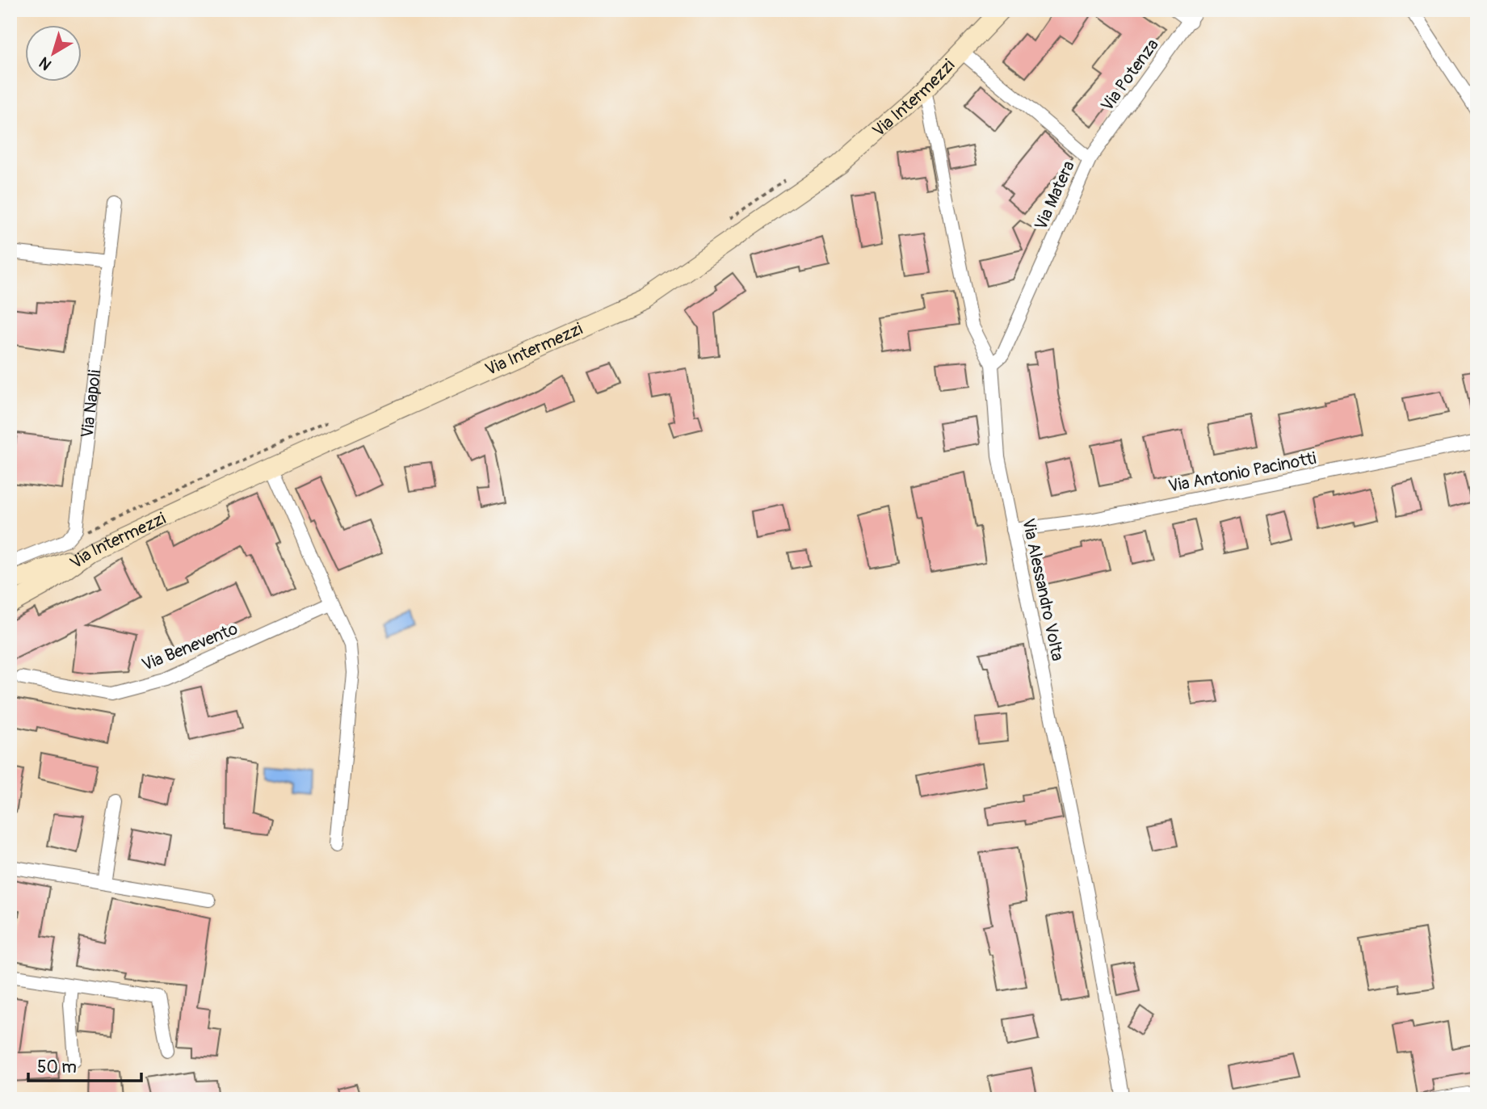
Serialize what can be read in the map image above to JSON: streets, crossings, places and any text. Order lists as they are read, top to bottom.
{
  "streets": {
    "street": [
      "Via Potenza",
      "Via Intermezzi",
      "Via Matera",
      "Via Napoli",
      "Via Antonio Pacinotti",
      "Via Alessandro Volta",
      "Via Benevento"
    ]
  },
  "crossings": [
    ["Via Potenza", "Via Matera"],
    ["Via Intermezzi", "Via Matera"],
    ["Via Intermezzi", "Via Alessandro Volta"],
    ["Via Matera", "Via Alessandro Volta"],
    ["Via Antonio Pacinotti", "Via Alessandro Volta"]
  ],
  "scale_bar": "50 m",
  "north": "bottom left"
}
